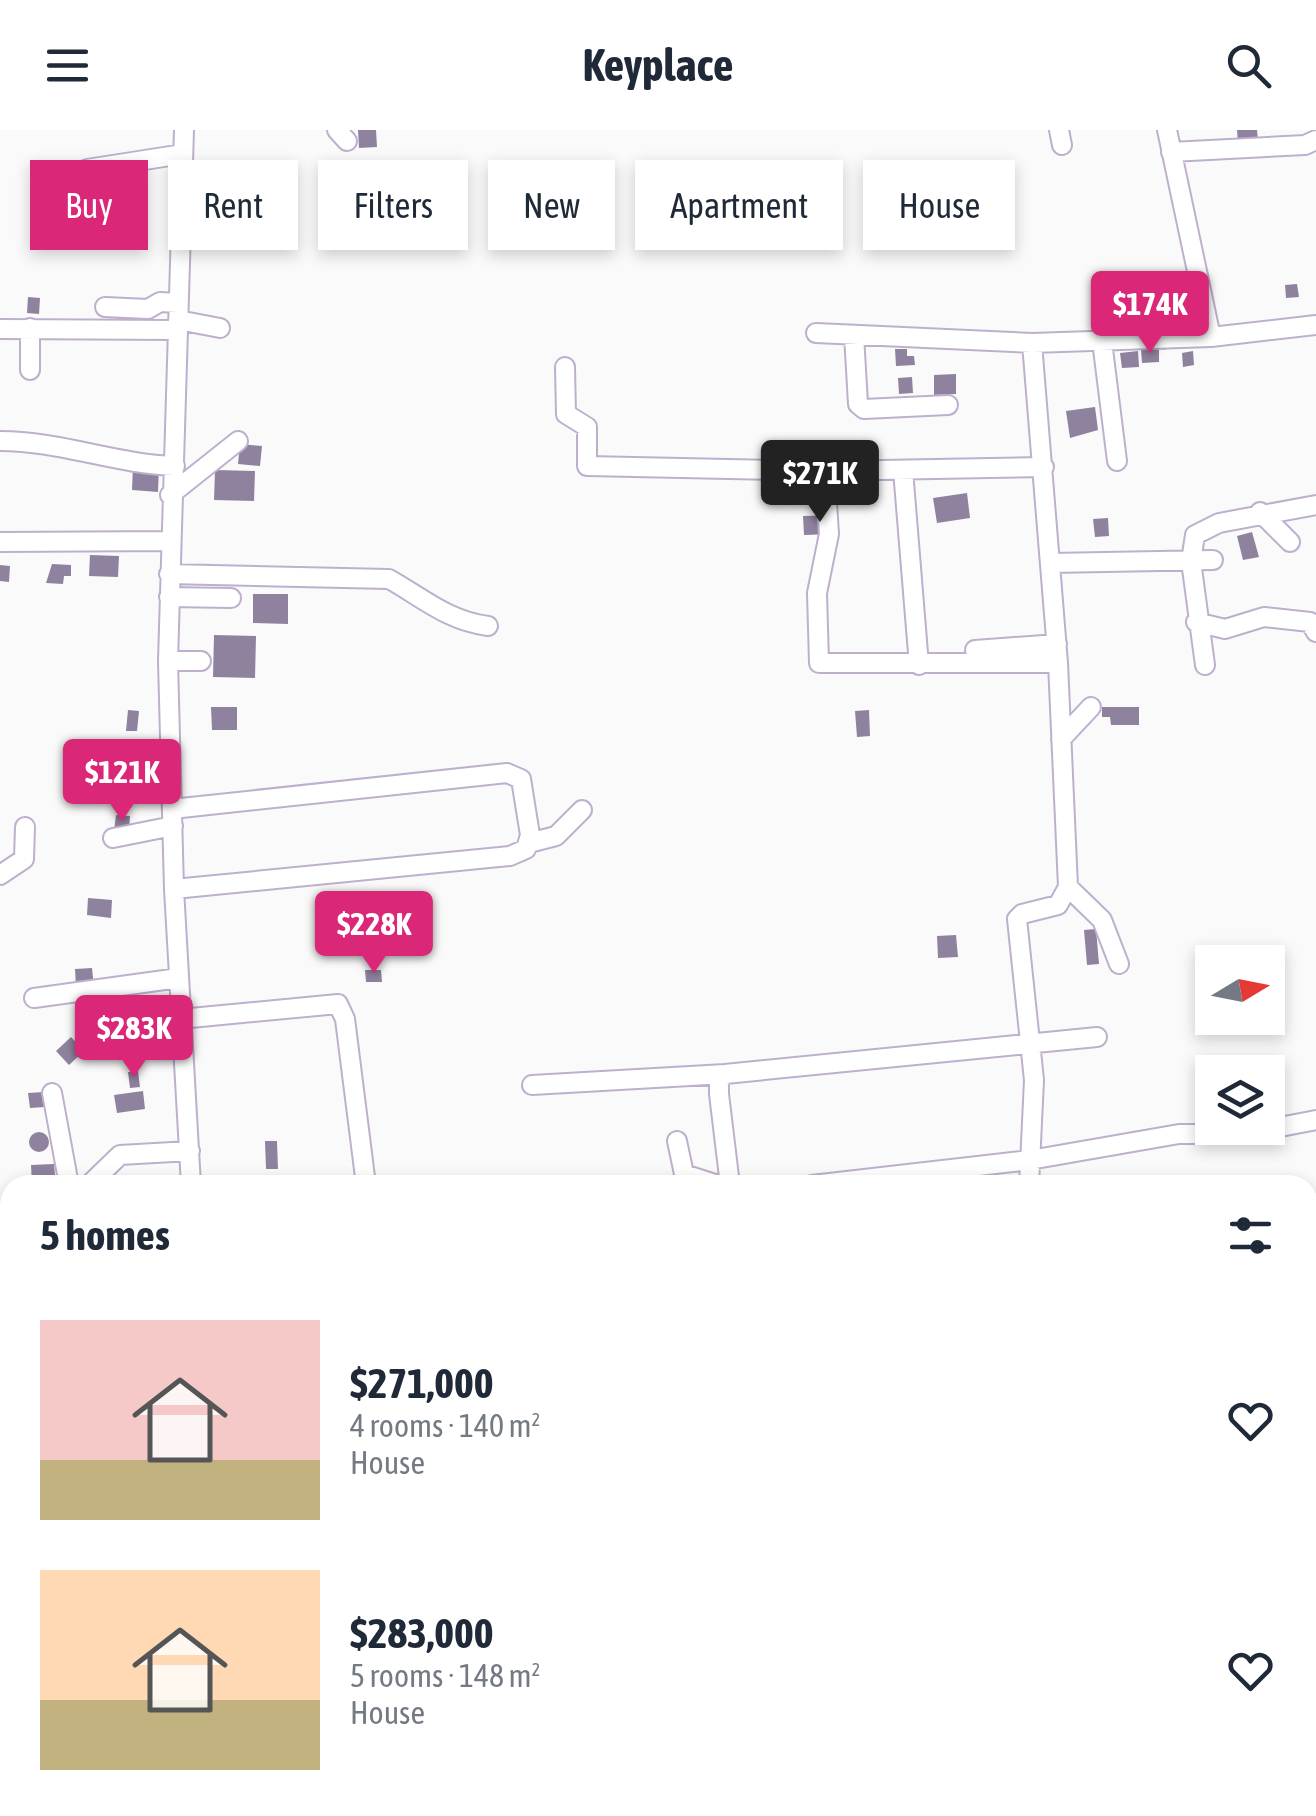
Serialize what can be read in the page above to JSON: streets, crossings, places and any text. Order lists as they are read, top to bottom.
{
  "north": "right",
  "page": {
    "header": "Keyplace",
    "chip": [
      "Buy",
      "Rent",
      "Filters",
      "New",
      "Apartment",
      "House"
    ],
    "price": [
      "$174K",
      "$271K",
      "$121K",
      "$228K",
      "$283K"
    ],
    "heading": "5 homes",
    "list": [
      {
        "name": "$271,000",
        "note": "4 rooms · 140 m² · House"
      },
      {
        "name": "$283,000",
        "note": "5 rooms · 148 m² · House"
      }
    ]
  }
}
